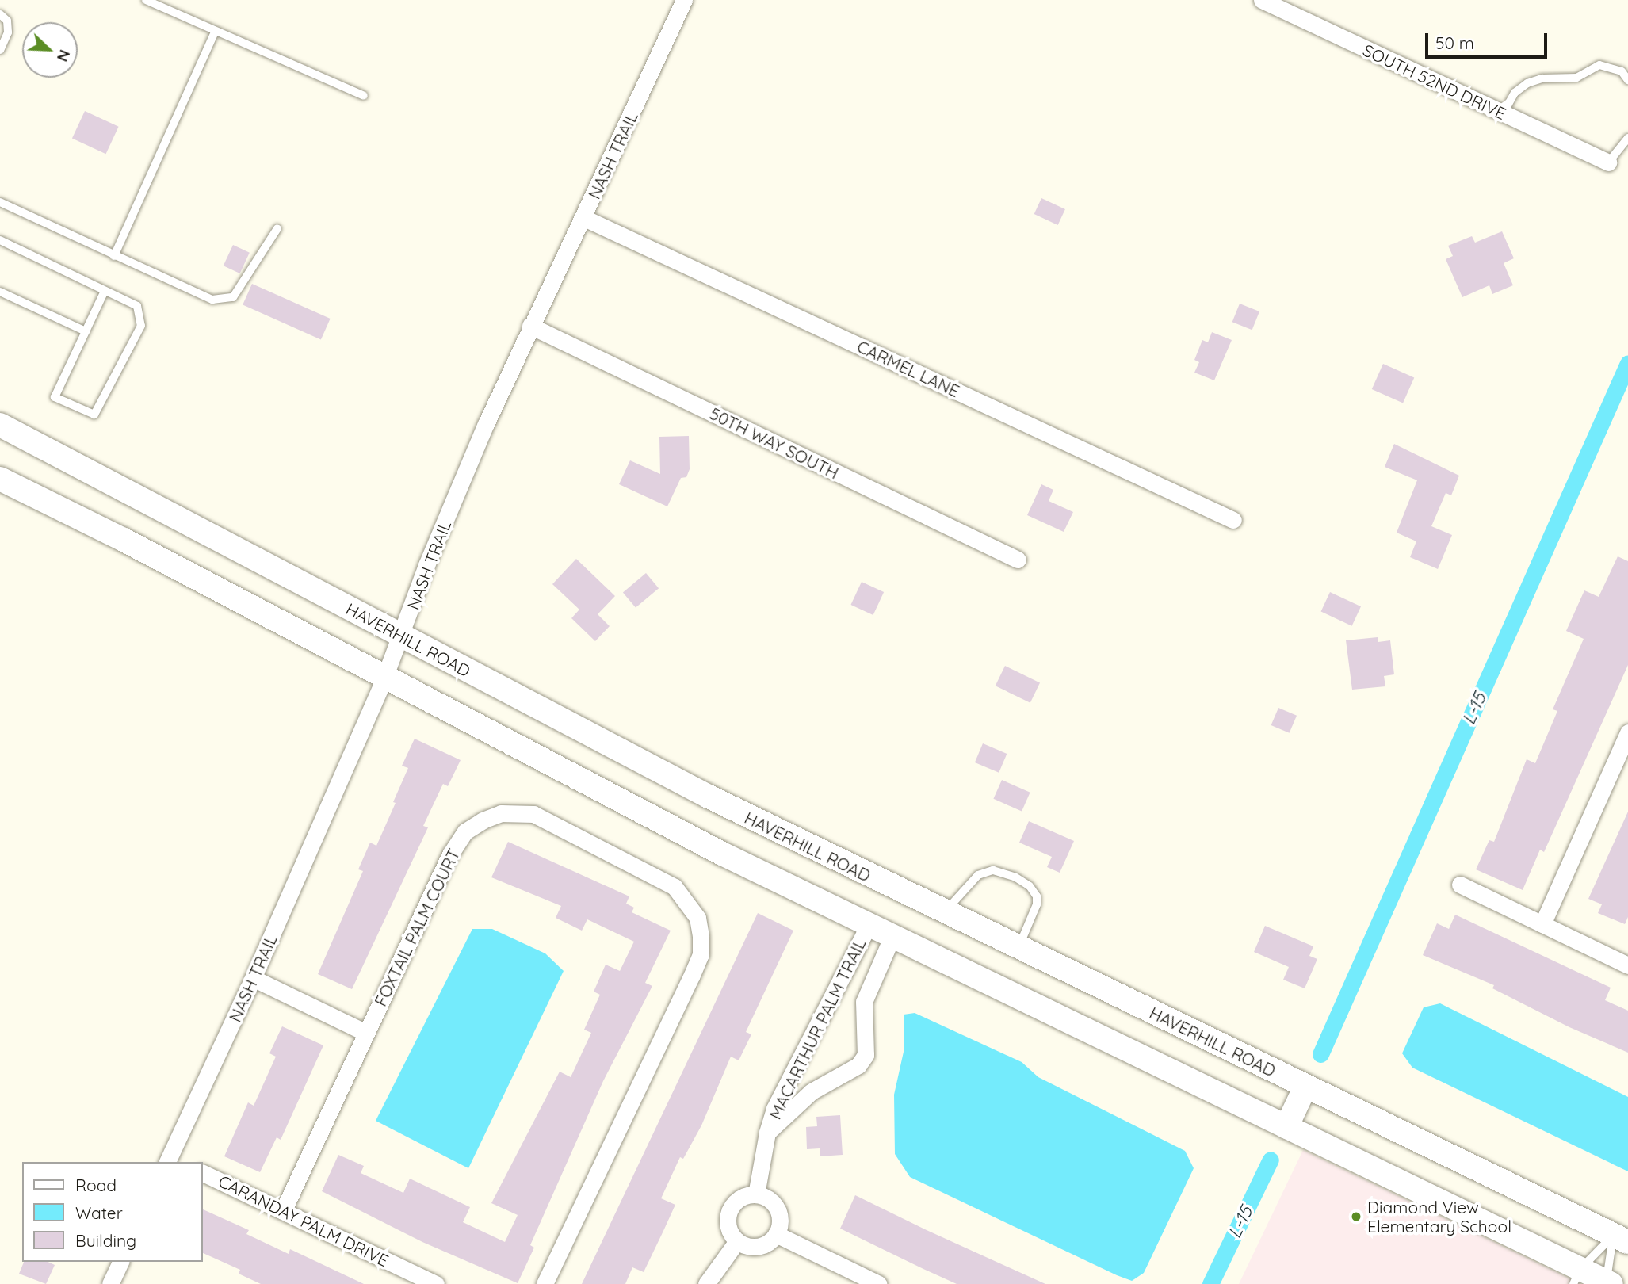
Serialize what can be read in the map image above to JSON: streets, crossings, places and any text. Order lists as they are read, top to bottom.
{
  "streets": {
    "street": [
      "SOUTH 52ND DRIVE",
      "NASH TRAIL",
      "CARMEL LANE",
      "50TH WAY SOUTH",
      "HAVERHILL ROAD",
      "FOXTAIL PALM COURT",
      "MACARTHUR PALM TRAIL",
      "CARANDAY PALM DRIVE"
    ]
  },
  "crossings": [
    ["NASH TRAIL", "CARMEL LANE"],
    ["NASH TRAIL", "50TH WAY SOUTH"],
    ["NASH TRAIL", "HAVERHILL ROAD"],
    ["FOXTAIL PALM COURT", "CARANDAY PALM DRIVE"]
  ],
  "water": ["L-15"],
  "places": ["Diamond View Elementary School"],
  "legend": ["Road", "Water", "Building"],
  "scale_bar": "50 m",
  "north": "bottom right"
}
